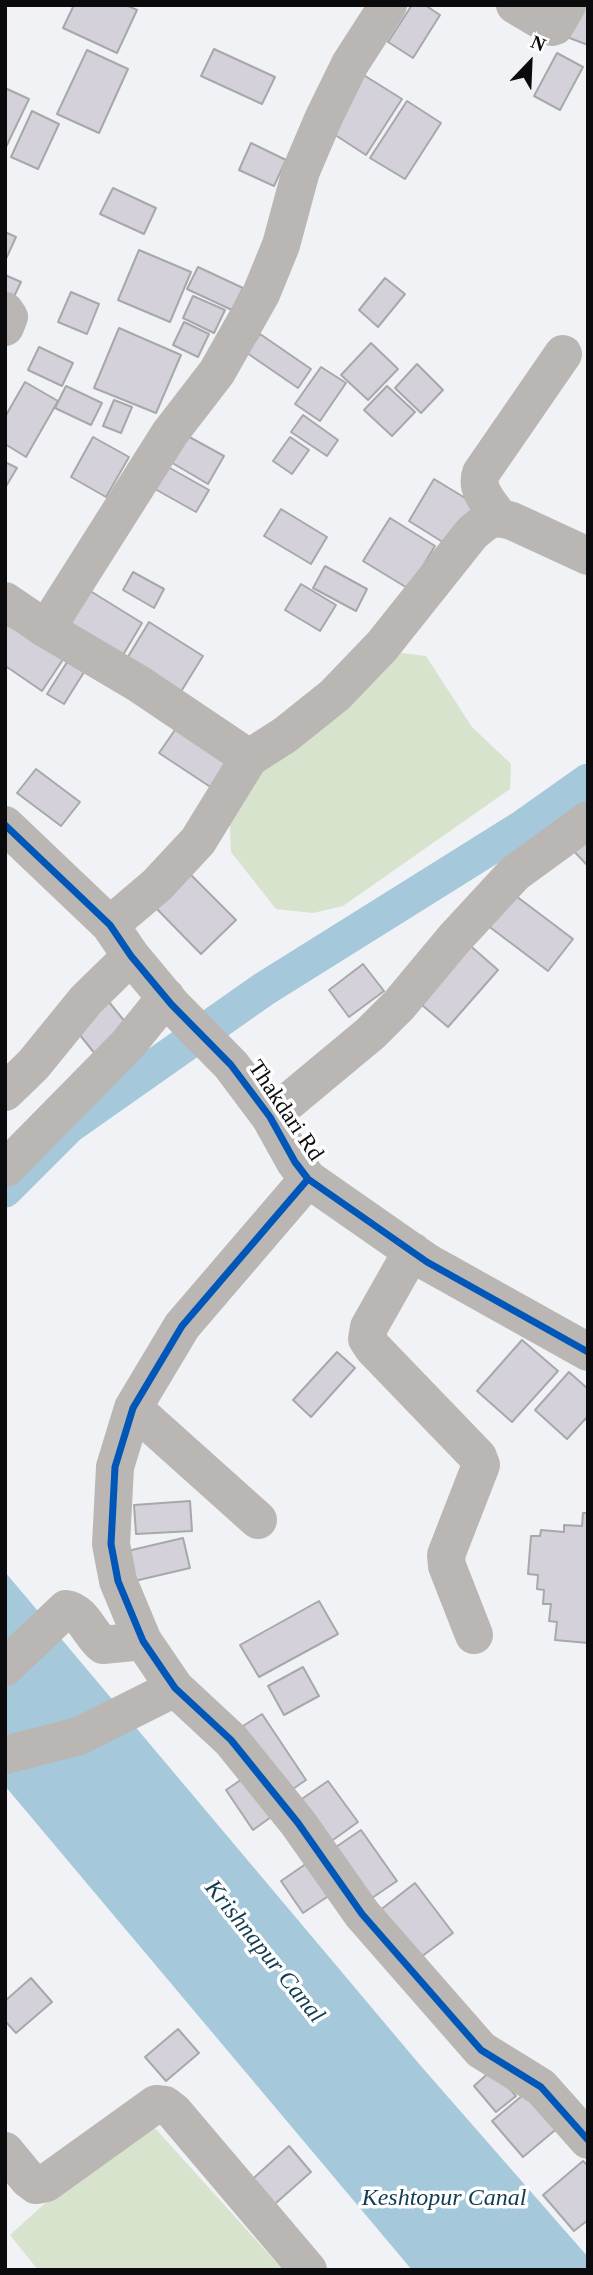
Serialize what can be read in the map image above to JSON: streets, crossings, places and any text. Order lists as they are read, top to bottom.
{
  "streets": {
    "street": ["Thakdari Rd"]
  },
  "water": ["Krishnapur Canal", "Keshtopur Canal"],
  "north": "top right"
}
